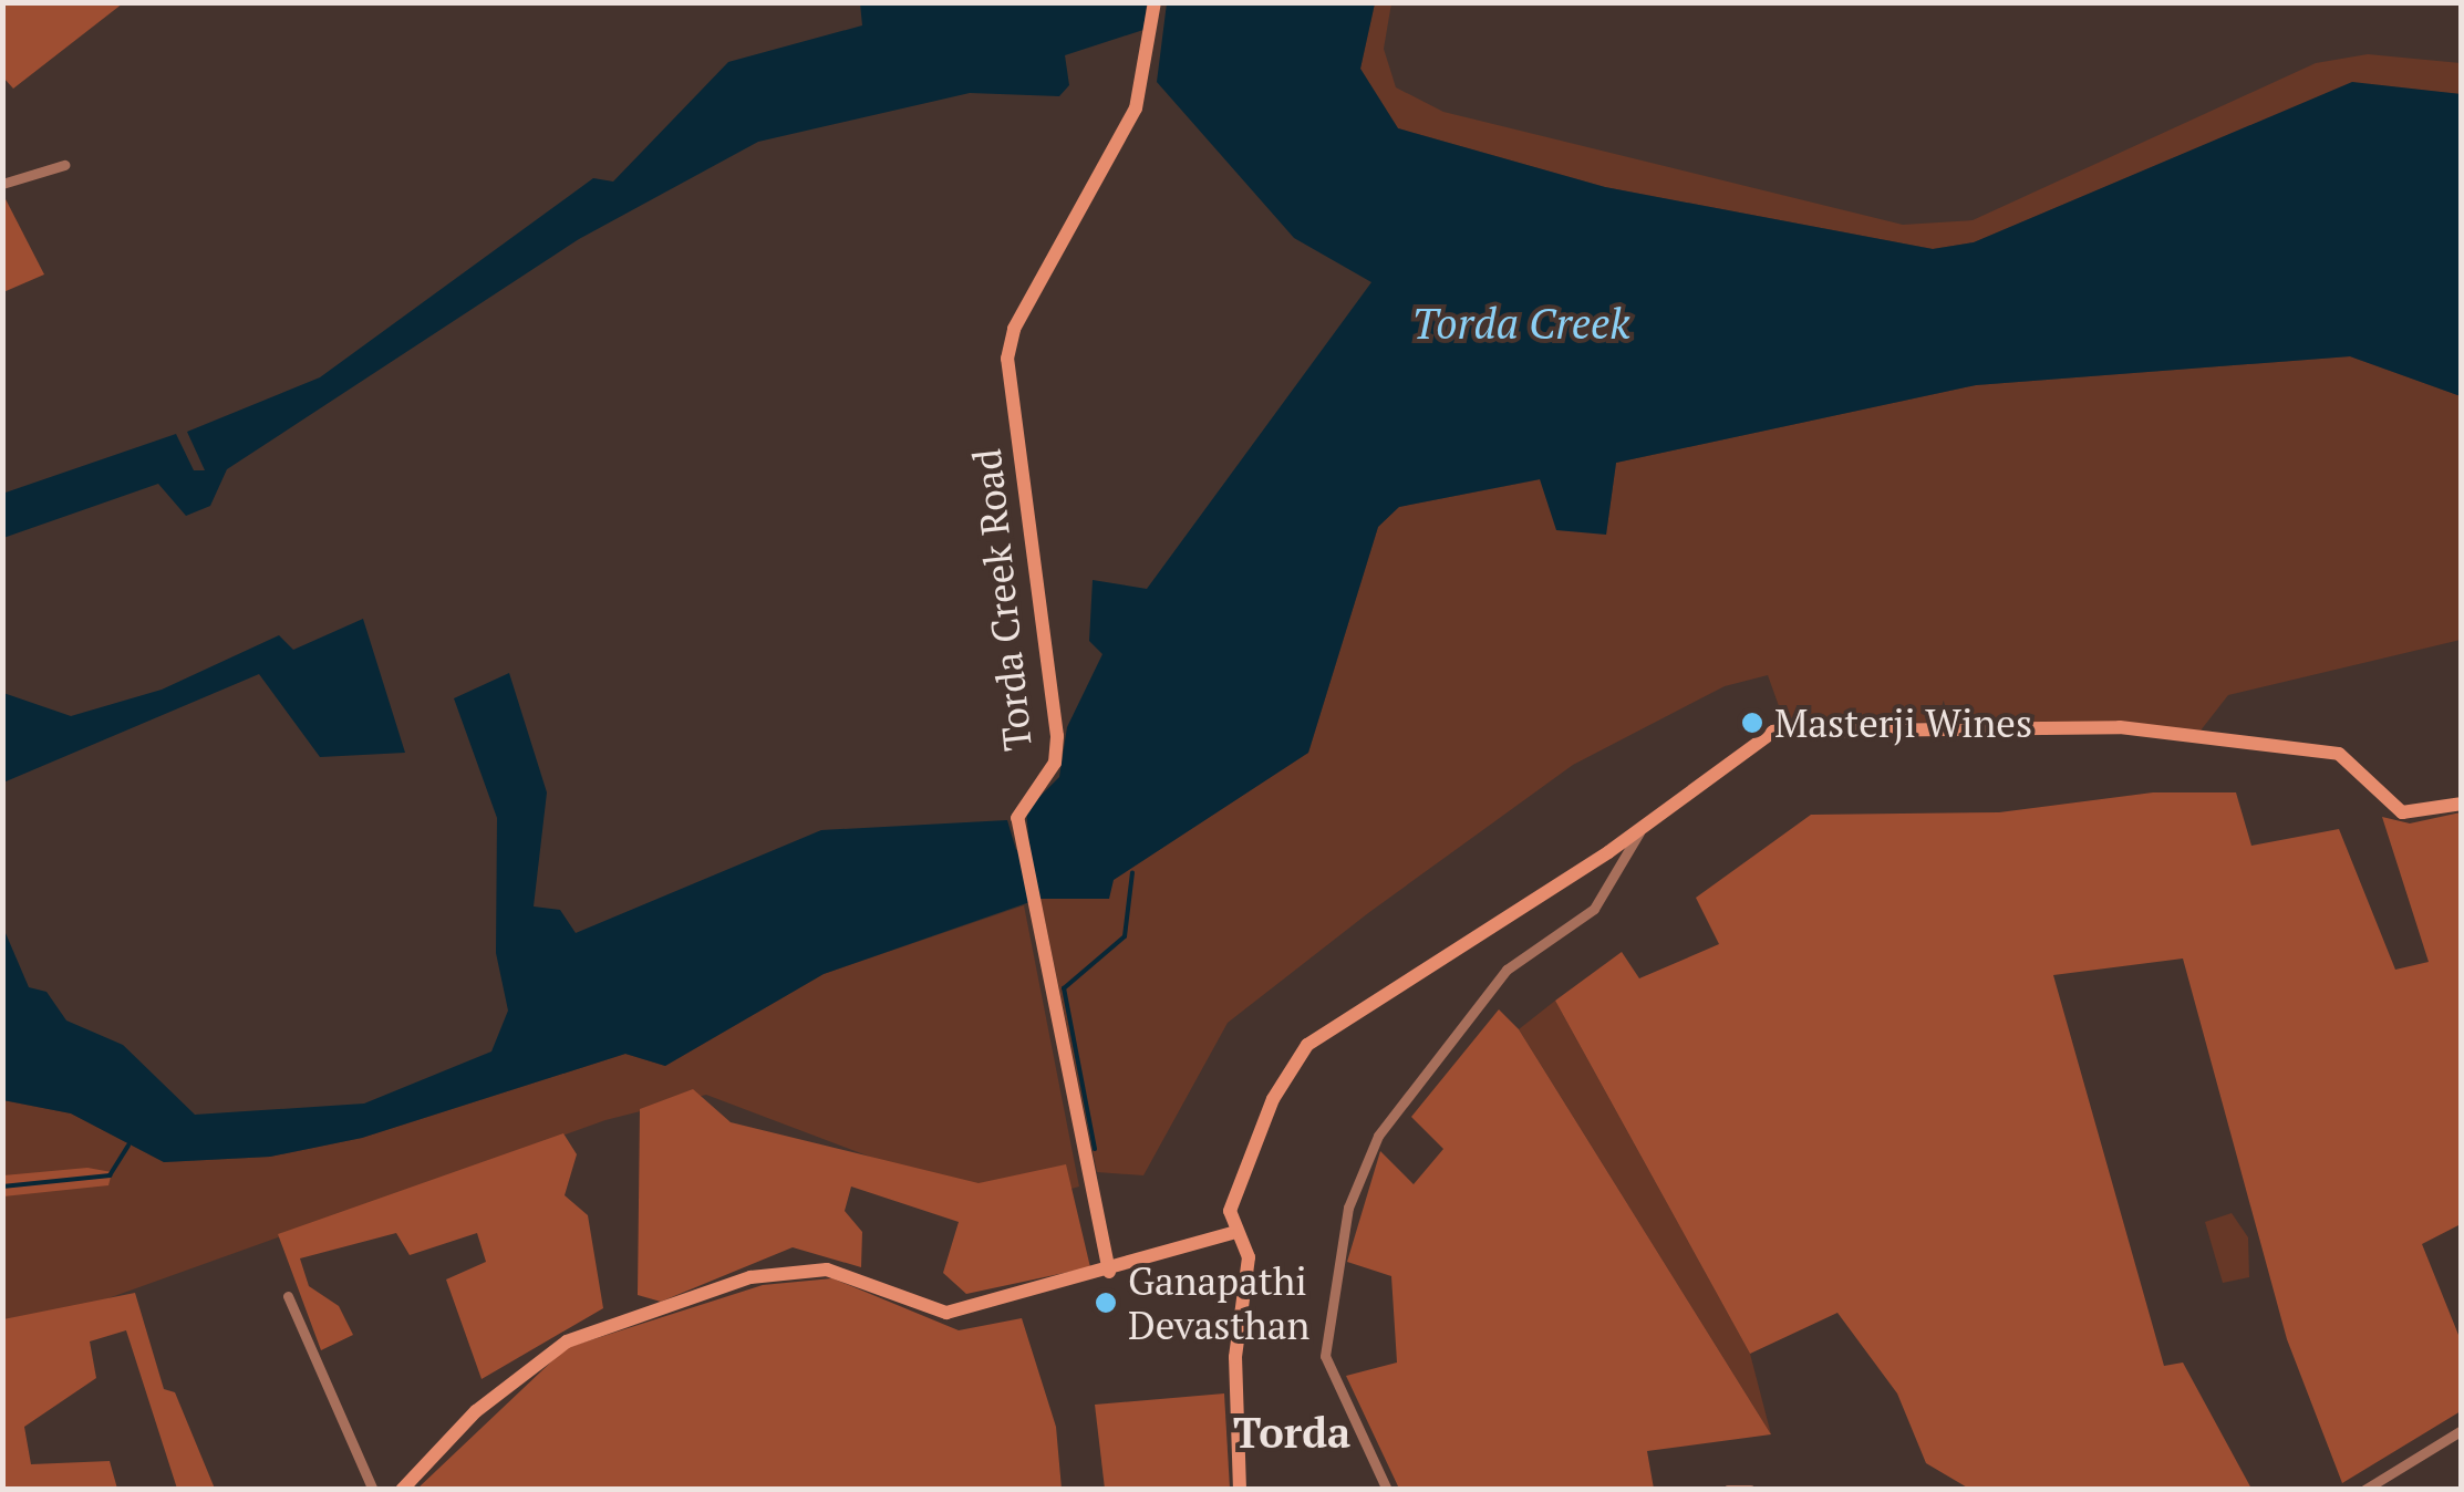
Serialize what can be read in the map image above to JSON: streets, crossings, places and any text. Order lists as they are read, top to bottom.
{
  "streets": {
    "street": ["Torda Creek Road"]
  },
  "districts": ["Torda"],
  "water": ["Torda Creek"],
  "places": ["Masterji Wines", "Ganapathi Devasthan"]
}
